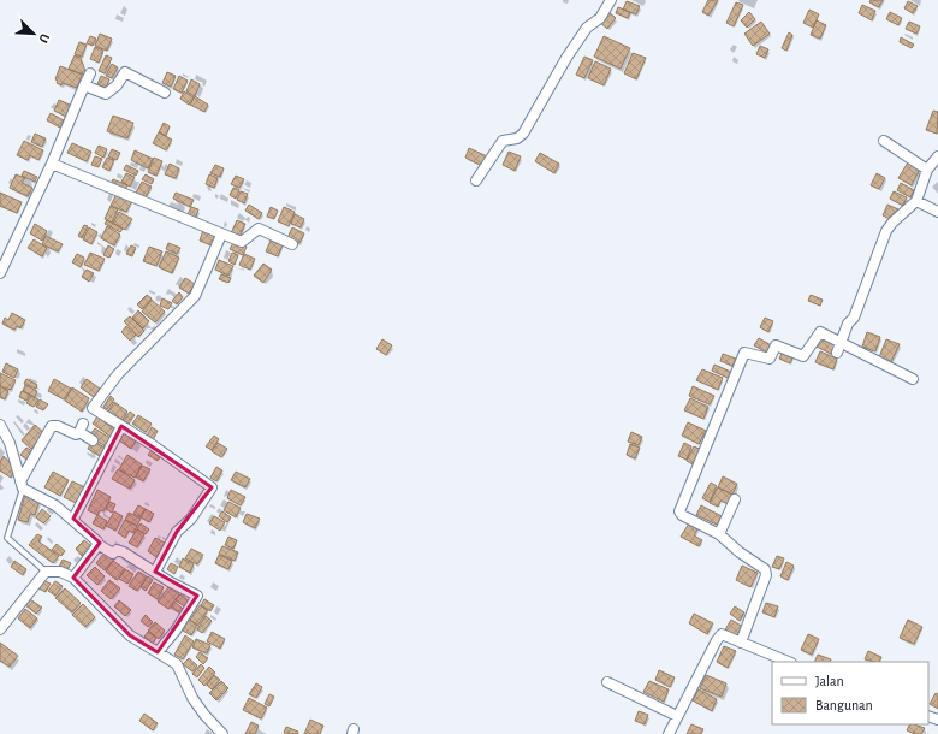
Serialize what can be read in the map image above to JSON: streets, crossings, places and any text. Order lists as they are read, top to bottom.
{
  "legend": ["Jalan", "Bangunan"],
  "north": "bottom right"
}
